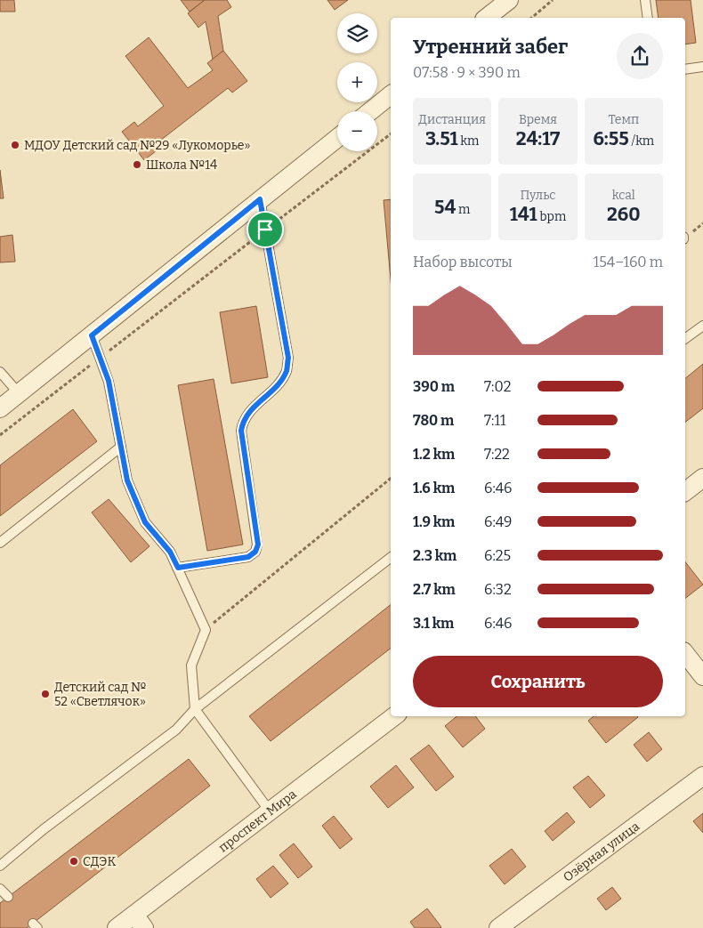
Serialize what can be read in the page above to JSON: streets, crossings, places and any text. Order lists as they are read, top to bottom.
{
  "streets": {
    "street": ["проспект Мира", "Озёрная улица"]
  },
  "places": [
    "МДОУ Детский сад №29 «Лукоморье»",
    "Школа №14",
    "Детский сад № 52 «Светлячок»",
    "СДЭК"
  ],
  "page": {
    "map_buttons": ["+", "−"],
    "heading": ["Утренний забег", "07:58 · 9 × 390 m"],
    "stats": [
      ["Дистанция", "3.51 km"],
      ["Время", "24:17"],
      ["Темп", "6:55 /km"],
      ["54 m"],
      ["Пульс", "141 bpm"],
      ["kcal", "260"]
    ],
    "chart": ["Набор высоты", "154–160 m"],
    "list": [
      {
        "name": "390 m",
        "note": "7:02"
      },
      {
        "name": "780 m",
        "note": "7:11"
      },
      {
        "name": "1.2 km",
        "note": "7:22"
      },
      {
        "name": "1.6 km",
        "note": "6:46"
      },
      {
        "name": "1.9 km",
        "note": "6:49"
      },
      {
        "name": "2.3 km",
        "note": "6:25"
      },
      {
        "name": "2.7 km",
        "note": "6:32"
      },
      {
        "name": "3.1 km",
        "note": "6:46"
      }
    ],
    "buttons": "Сохранить"
  }
}
